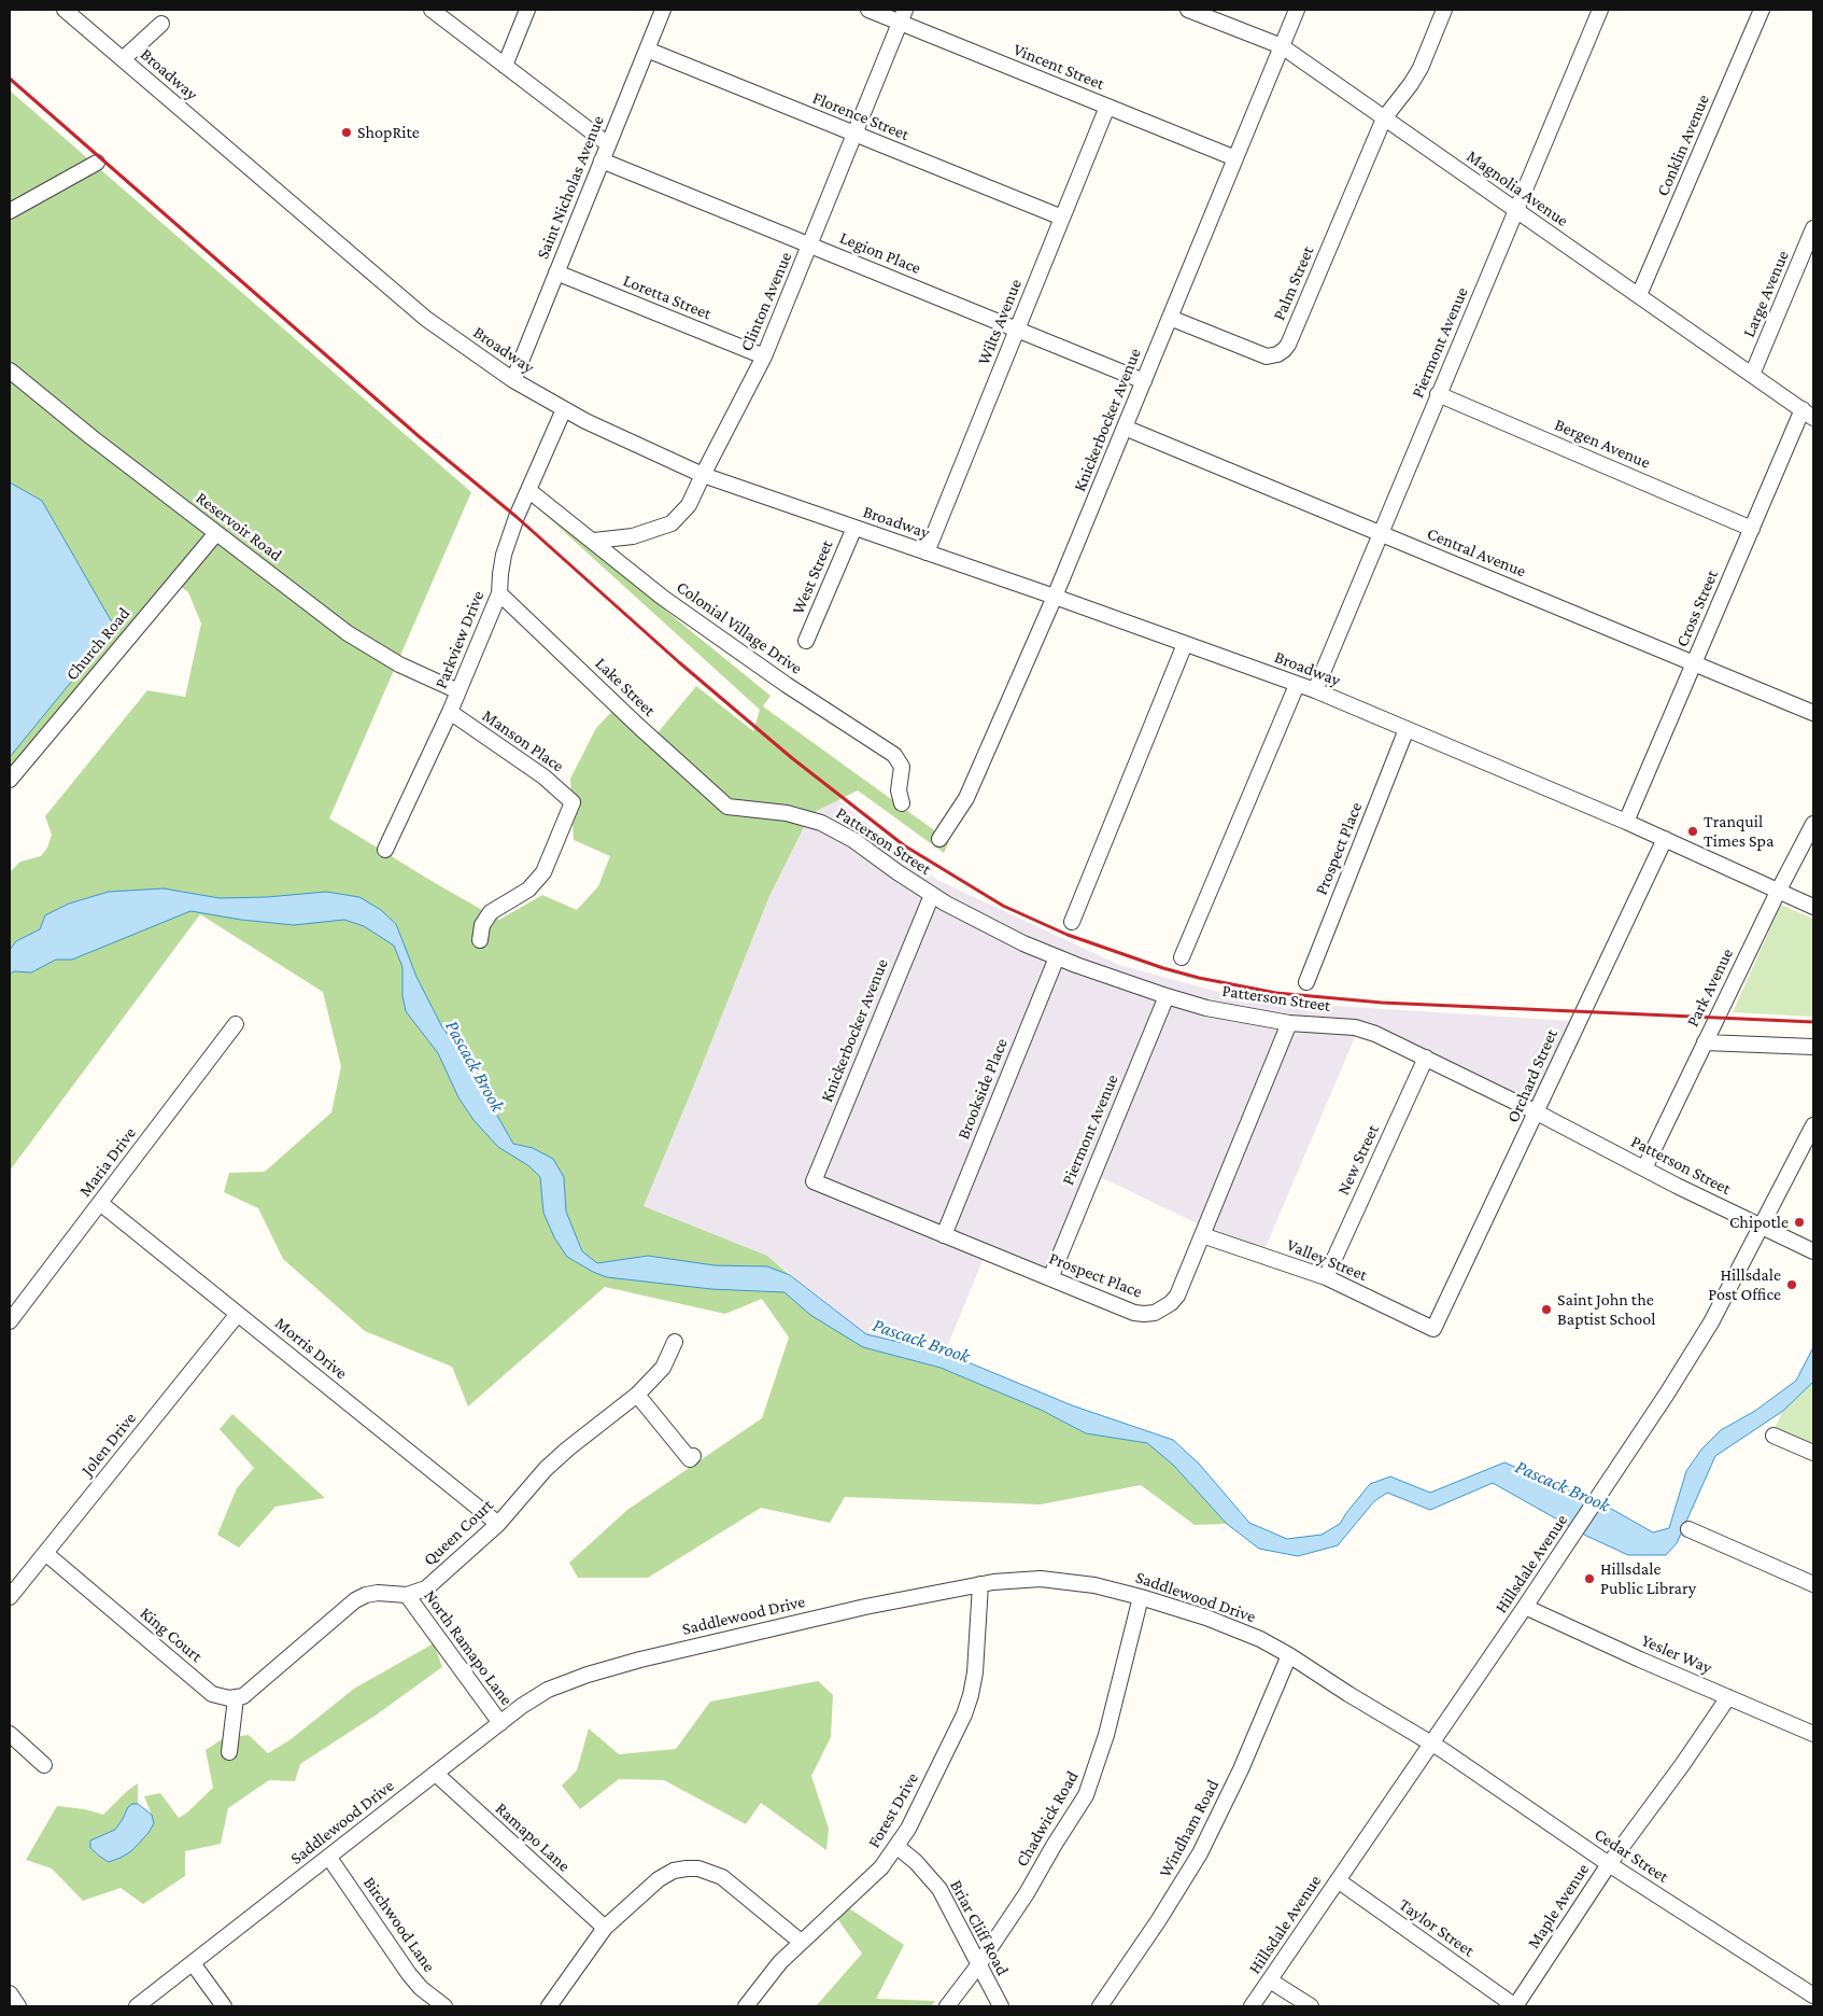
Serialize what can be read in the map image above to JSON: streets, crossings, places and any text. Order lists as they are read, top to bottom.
{
  "streets": {
    "street": [
      "Vincent Street",
      "Broadway",
      "Florence Street",
      "Conklin Avenue",
      "Saint Nicholas Avenue",
      "Magnolia Avenue",
      "Legion Place",
      "Palm Street",
      "Large Avenue",
      "Loretta Street",
      "Clinton Avenue",
      "Wilts Avenue",
      "Piermont Avenue",
      "Knickerbocker Avenue",
      "Bergen Avenue",
      "Reservoir Road",
      "Central Avenue",
      "West Street",
      "Cross Street",
      "Colonial Village Drive",
      "Parkview Drive",
      "Church Road",
      "Lake Street",
      "Manson Place",
      "Patterson Street",
      "Prospect Place",
      "Park Avenue",
      "Orchard Street",
      "Brookside Place",
      "New Street",
      "Maria Drive",
      "Valley Street",
      "Morris Drive",
      "Jolen Drive",
      "Queen Court",
      "Hillsdale Avenue",
      "Saddlewood Drive",
      "King Court",
      "North Ramapo Lane",
      "Yesler Way",
      "Forest Drive",
      "Chadwick Road",
      "Windham Road",
      "Ramapo Lane",
      "Cedar Street",
      "Maple Avenue",
      "Birchwood Lane",
      "Briar Cliff Road",
      "Taylor Street"
    ]
  },
  "crossings": [
    ["Vincent Street", "Clinton Avenue"],
    ["Vincent Street", "Wilts Avenue"],
    ["Vincent Street", "Knickerbocker Avenue"],
    ["Broadway", "Saint Nicholas Avenue"],
    ["Broadway", "Clinton Avenue"],
    ["Broadway", "Wilts Avenue"],
    ["Broadway", "Piermont Avenue"],
    ["Broadway", "Knickerbocker Avenue"],
    ["Broadway", "West Street"],
    ["Broadway", "Cross Street"],
    ["Broadway", "Parkview Drive"],
    ["Broadway", "Prospect Place"],
    ["Broadway", "Park Avenue"],
    ["Broadway", "Orchard Street"],
    ["Florence Street", "Saint Nicholas Avenue"],
    ["Florence Street", "Clinton Avenue"],
    ["Florence Street", "Wilts Avenue"],
    ["Conklin Avenue", "Magnolia Avenue"],
    ["Saint Nicholas Avenue", "Legion Place"],
    ["Saint Nicholas Avenue", "Loretta Street"],
    ["Magnolia Avenue", "Palm Street"],
    ["Magnolia Avenue", "Large Avenue"],
    ["Magnolia Avenue", "Piermont Avenue"],
    ["Magnolia Avenue", "Knickerbocker Avenue"],
    ["Magnolia Avenue", "Cross Street"],
    ["Legion Place", "Clinton Avenue"],
    ["Legion Place", "Wilts Avenue"],
    ["Legion Place", "Knickerbocker Avenue"],
    ["Palm Street", "Knickerbocker Avenue"],
    ["Loretta Street", "Clinton Avenue"],
    ["Clinton Avenue", "Colonial Village Drive"],
    ["Piermont Avenue", "Bergen Avenue"],
    ["Piermont Avenue", "Central Avenue"],
    ["Piermont Avenue", "Patterson Street"],
    ["Piermont Avenue", "Prospect Place"],
    ["Knickerbocker Avenue", "Central Avenue"],
    ["Knickerbocker Avenue", "Patterson Street"],
    ["Knickerbocker Avenue", "Prospect Place"],
    ["Bergen Avenue", "Cross Street"],
    ["Reservoir Road", "Parkview Drive"],
    ["Reservoir Road", "Church Road"],
    ["Central Avenue", "Cross Street"],
    ["Colonial Village Drive", "Parkview Drive"],
    ["Parkview Drive", "Lake Street"],
    ["Parkview Drive", "Manson Place"],
    ["Lake Street", "Patterson Street"],
    ["Patterson Street", "Prospect Place"],
    ["Patterson Street", "Park Avenue"],
    ["Patterson Street", "Orchard Street"],
    ["Patterson Street", "Brookside Place"],
    ["Patterson Street", "New Street"],
    ["Patterson Street", "Hillsdale Avenue"],
    ["Prospect Place", "Brookside Place"],
    ["Prospect Place", "Valley Street"],
    ["Orchard Street", "Valley Street"],
    ["New Street", "Valley Street"],
    ["Maria Drive", "Morris Drive"],
    ["Morris Drive", "Jolen Drive"],
    ["Morris Drive", "Queen Court"],
    ["Jolen Drive", "King Court"],
    ["Queen Court", "King Court"],
    ["Queen Court", "North Ramapo Lane"],
    ["Hillsdale Avenue", "Saddlewood Drive"],
    ["Hillsdale Avenue", "Yesler Way"],
    ["Hillsdale Avenue", "Cedar Street"],
    ["Hillsdale Avenue", "Taylor Street"],
    ["Saddlewood Drive", "North Ramapo Lane"],
    ["Saddlewood Drive", "Forest Drive"],
    ["Saddlewood Drive", "Chadwick Road"],
    ["Saddlewood Drive", "Windham Road"],
    ["Saddlewood Drive", "Ramapo Lane"],
    ["Saddlewood Drive", "Cedar Street"],
    ["Saddlewood Drive", "Birchwood Lane"],
    ["Yesler Way", "Maple Avenue"],
    ["Forest Drive", "Briar Cliff Road"],
    ["Chadwick Road", "Briar Cliff Road"],
    ["Cedar Street", "Maple Avenue"],
    ["Maple Avenue", "Taylor Street"]
  ],
  "water": ["Pascack Brook"],
  "places": [
    "ShopRite",
    "Tranquil Times Spa",
    "Chipotle",
    "Hillsdale Post Office",
    "Saint John the Baptist School",
    "Hillsdale Public Library"
  ]
}
